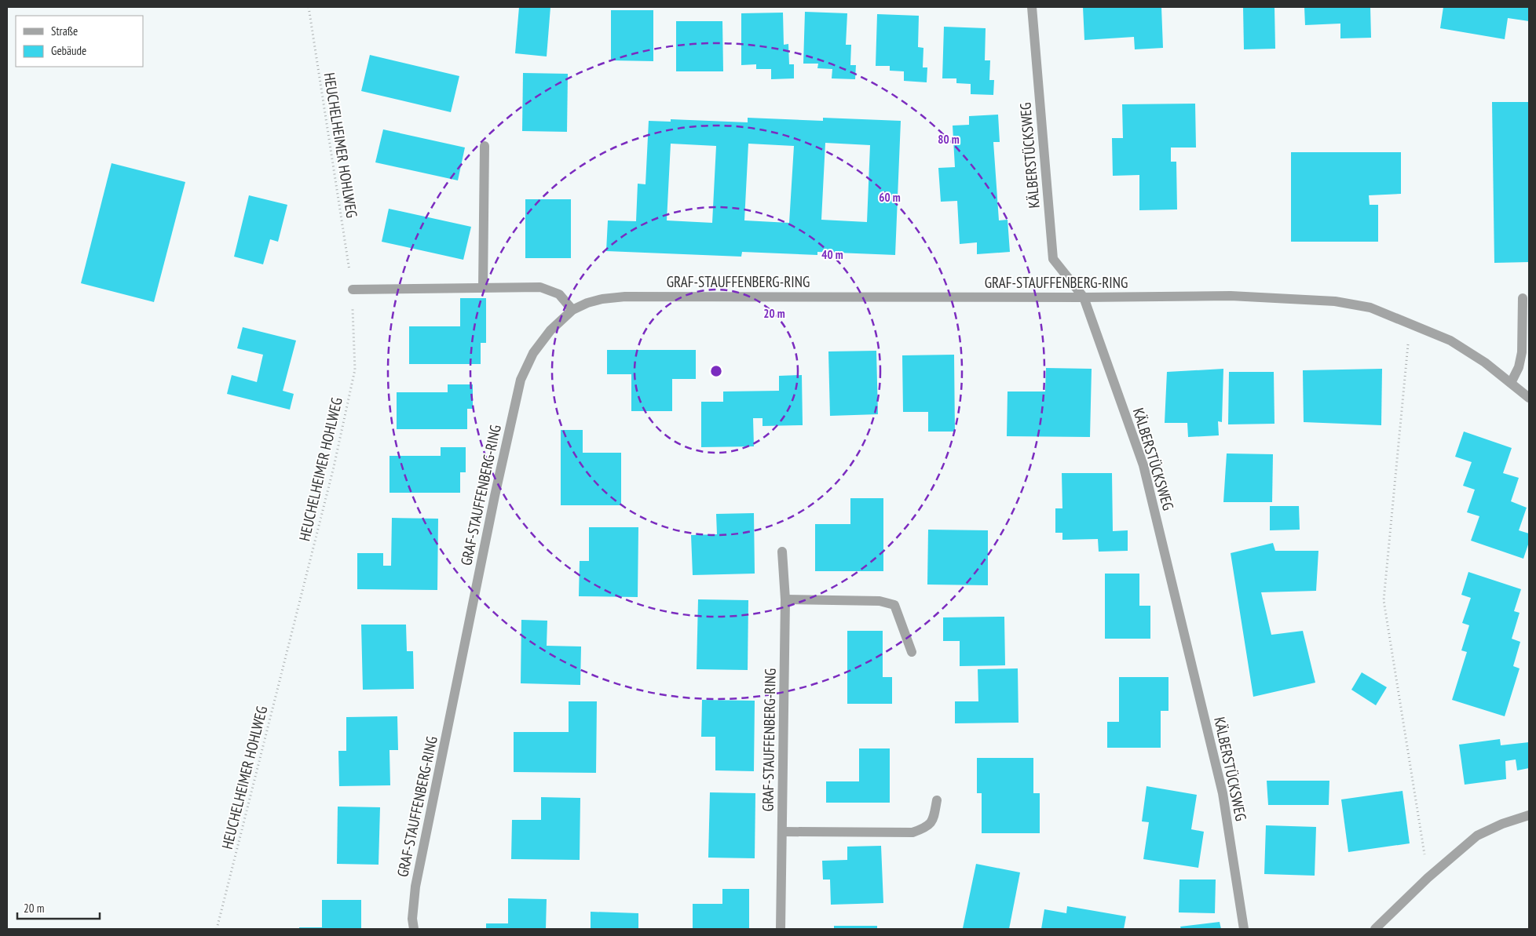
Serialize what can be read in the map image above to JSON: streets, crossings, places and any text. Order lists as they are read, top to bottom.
{
  "streets": {
    "street": ["KÄLBERSTÜCKSWEG", "GRAF-STAUFFENBERG-RING"],
    "path": ["HEUCHELHEIMER HOHLWEG"]
  },
  "crossings": [
    ["KÄLBERSTÜCKSWEG", "GRAF-STAUFFENBERG-RING"]
  ],
  "legend": ["Straße", "Gebäude"],
  "scale_bar": "20 m",
  "rings": [
    "80 m",
    "60 m",
    "40 m",
    "20 m"
  ]
}
